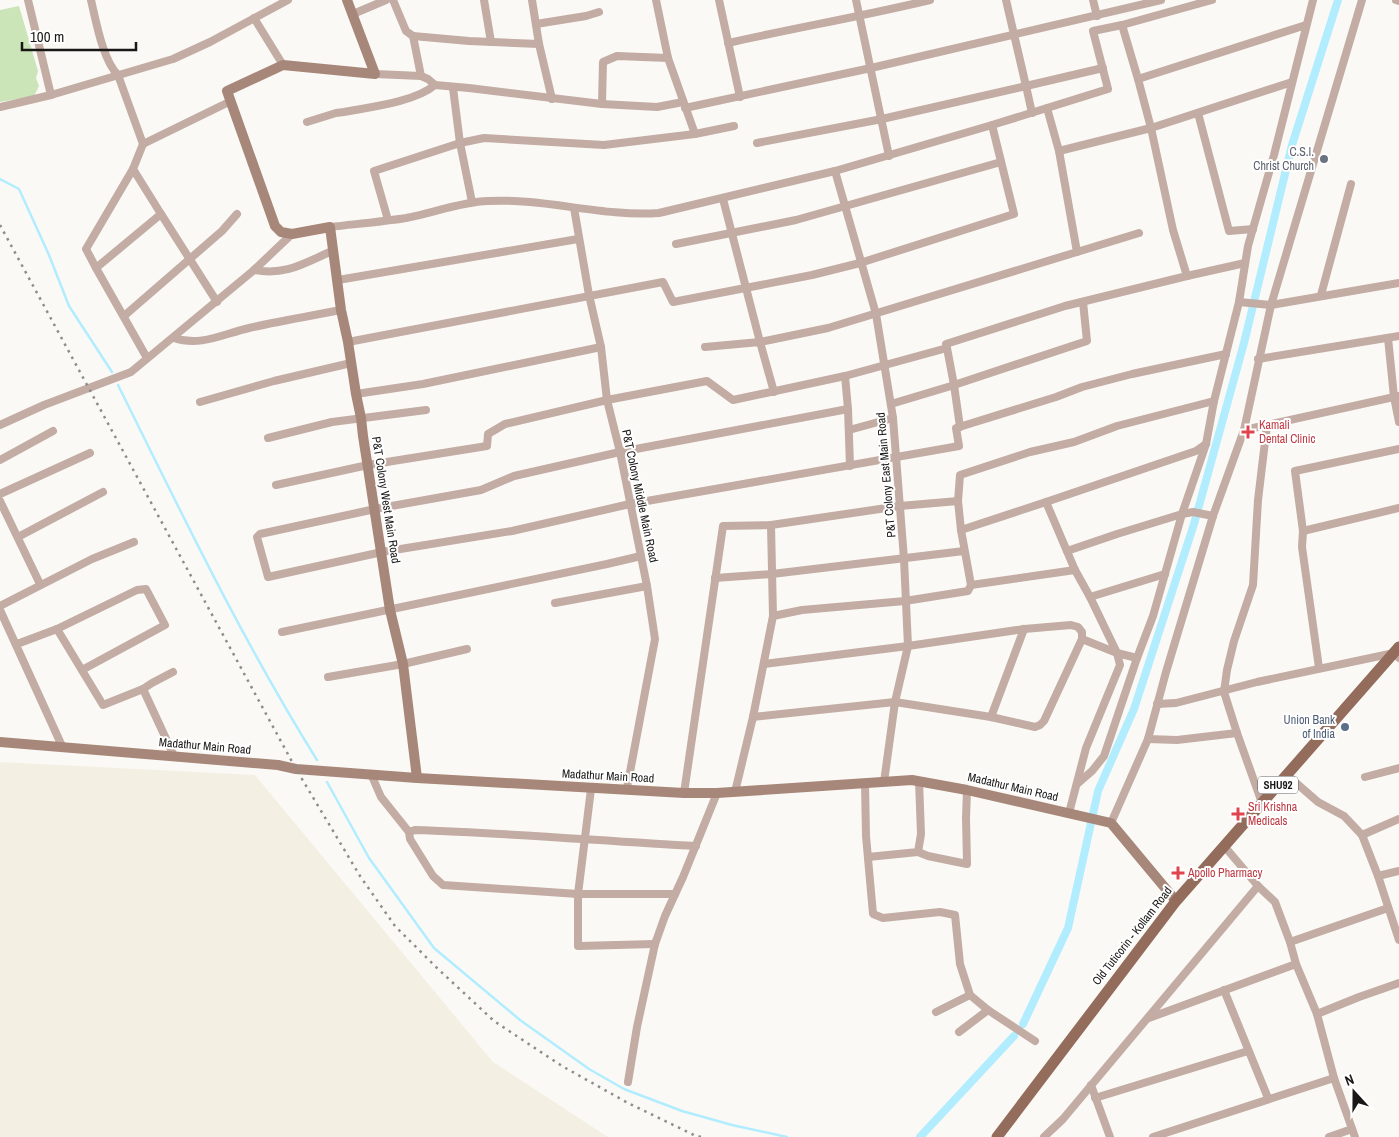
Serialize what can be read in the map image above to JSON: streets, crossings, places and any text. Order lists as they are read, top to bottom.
{
  "streets": {
    "main road": ["SHU92", "Old Tuticorin - Kollam Road"],
    "street": [
      "P&T Colony East Main Road",
      "P&T Colony Middle Main Road",
      "P&T Colony West Main Road",
      "Madathur Main Road"
    ]
  },
  "crossings": [
    ["P&T Colony East Main Road", "Madathur Main Road"],
    ["P&T Colony Middle Main Road", "Madathur Main Road"],
    ["P&T Colony West Main Road", "Madathur Main Road"]
  ],
  "places": {
    "other": ["C.S.I. Christ Church", "Union Bank of India"],
    "health": ["Kamali Dental Clinic", "Sri Krishna Medicals", "Apollo Pharmacy"]
  },
  "scale_bar": "100 m",
  "north": "top"
}
